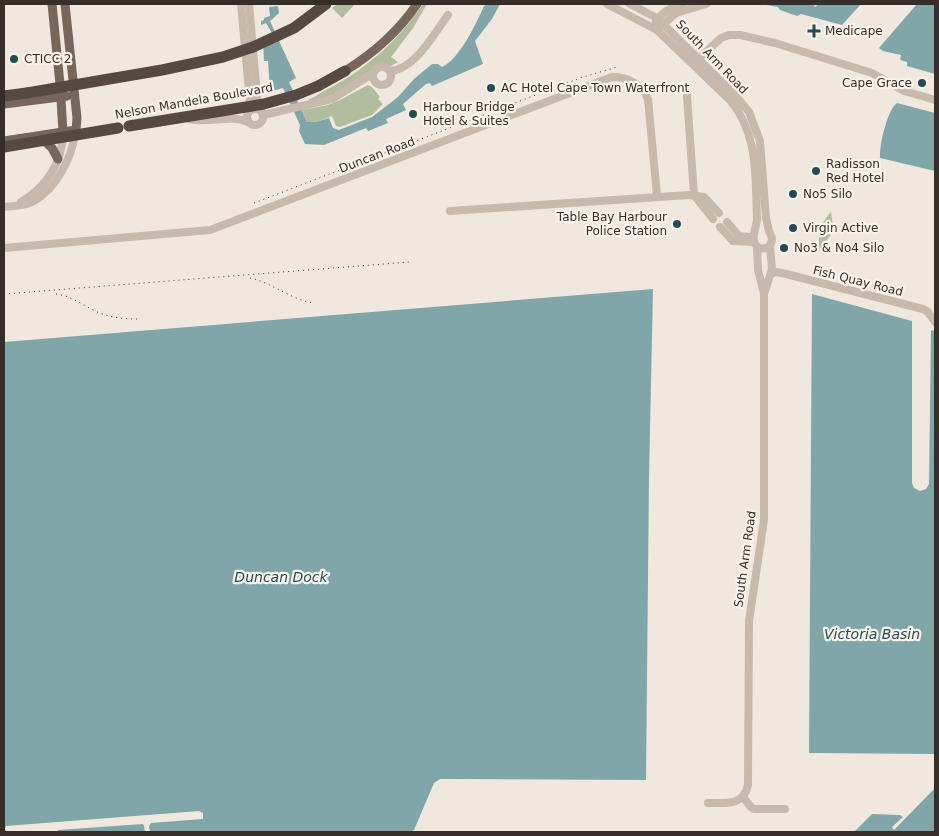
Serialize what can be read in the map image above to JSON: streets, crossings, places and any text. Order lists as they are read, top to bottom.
{
  "streets": {
    "highway": ["Nelson Mandela Boulevard"],
    "street": ["South Arm Road", "Duncan Road", "Fish Quay Road"]
  },
  "crossings": [
    ["South Arm Road", "Fish Quay Road"]
  ],
  "water": ["Duncan Dock", "Victoria Basin"],
  "places": {
    "health": ["Medicape"],
    "other": [
      "CTICC 2",
      "Cape Grace",
      "AC Hotel Cape Town Waterfront",
      "Harbour Bridge Hotel & Suites",
      "Radisson Red Hotel",
      "No5 Silo",
      "Table Bay Harbour Police Station",
      "Virgin Active",
      "No3 & No4 Silo"
    ]
  }
}
